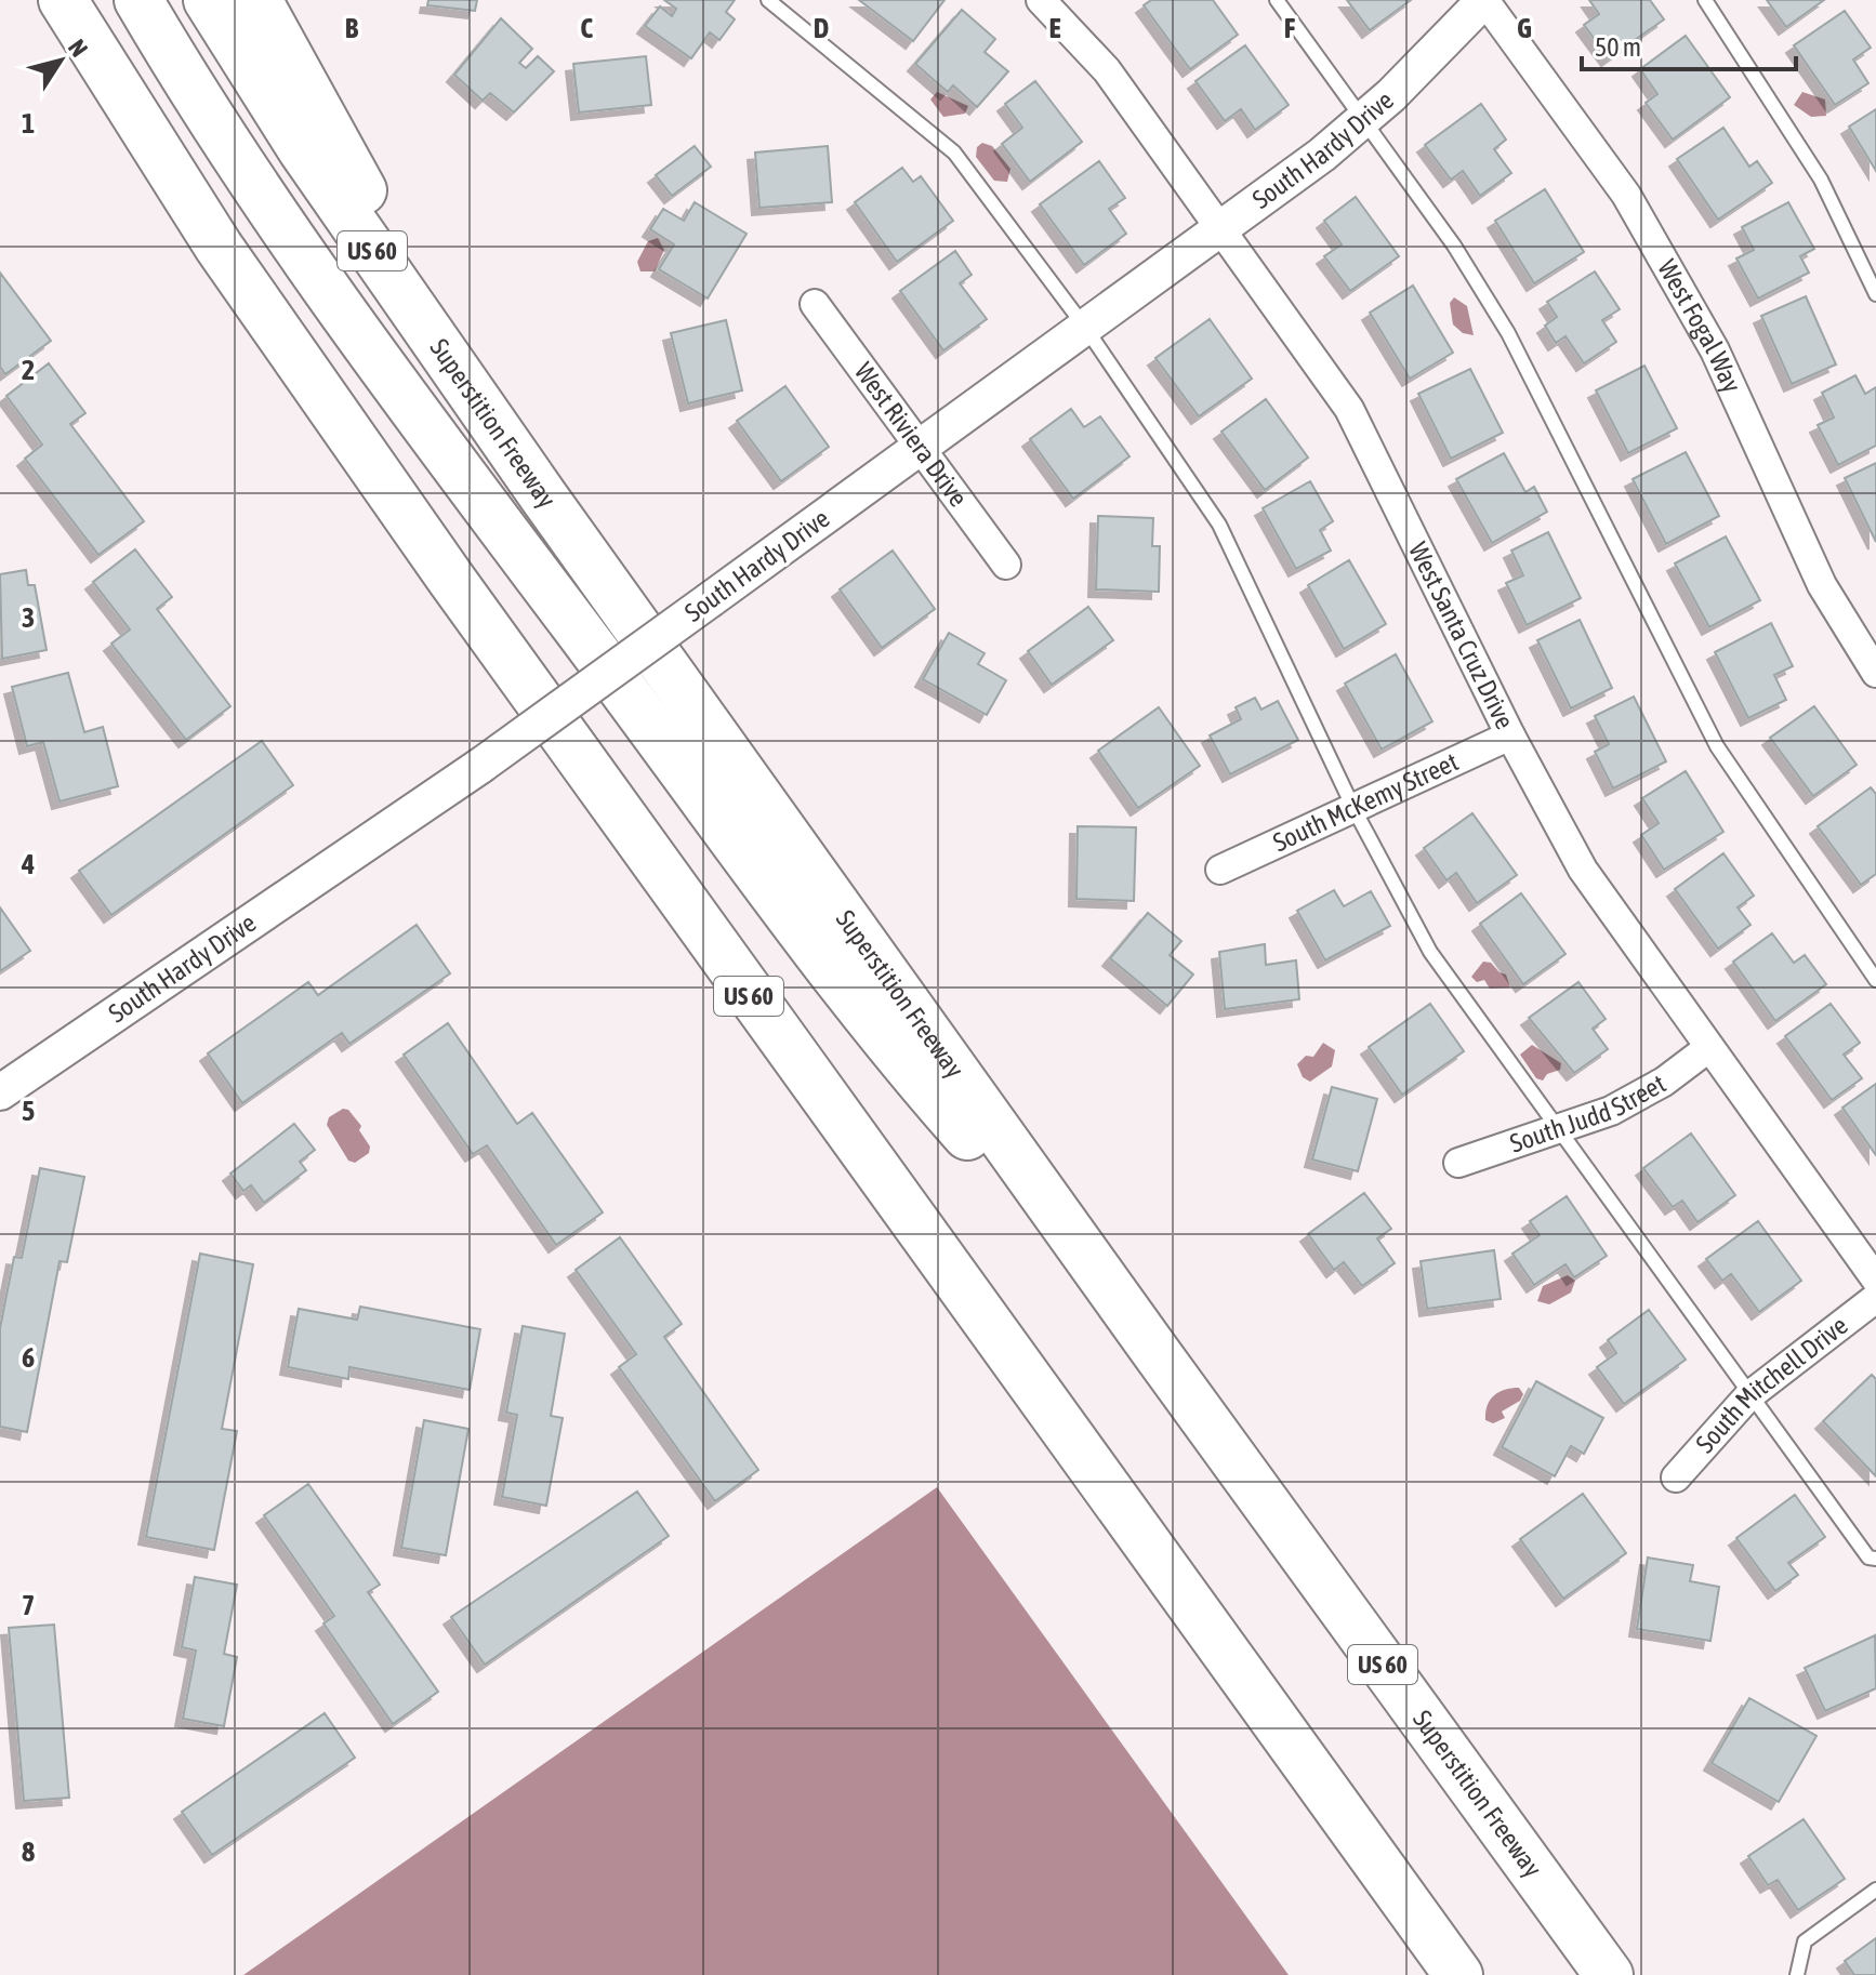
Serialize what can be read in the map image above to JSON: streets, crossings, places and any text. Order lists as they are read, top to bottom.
{
  "streets": {
    "highway": ["US 60", "Superstition Freeway"],
    "street": [
      "South Hardy Drive",
      "West Fogal Way",
      "West Riviera Drive",
      "West Santa Cruz Drive",
      "South McKemy Street",
      "South Judd Street",
      "South Mitchell Drive"
    ]
  },
  "crossings": [
    ["South Hardy Drive", "West Fogal Way"],
    ["South Hardy Drive", "West Riviera Drive"],
    ["South Hardy Drive", "West Santa Cruz Drive"],
    ["West Santa Cruz Drive", "South McKemy Street"],
    ["West Santa Cruz Drive", "South Judd Street"]
  ],
  "scale_bar": "50 m",
  "north": "top right",
  "grid": {
    "columns": [
      "B",
      "C",
      "D",
      "E",
      "F",
      "G"
    ],
    "rows": [
      "1",
      "2",
      "3",
      "4",
      "5",
      "6",
      "7",
      "8"
    ]
  }
}
